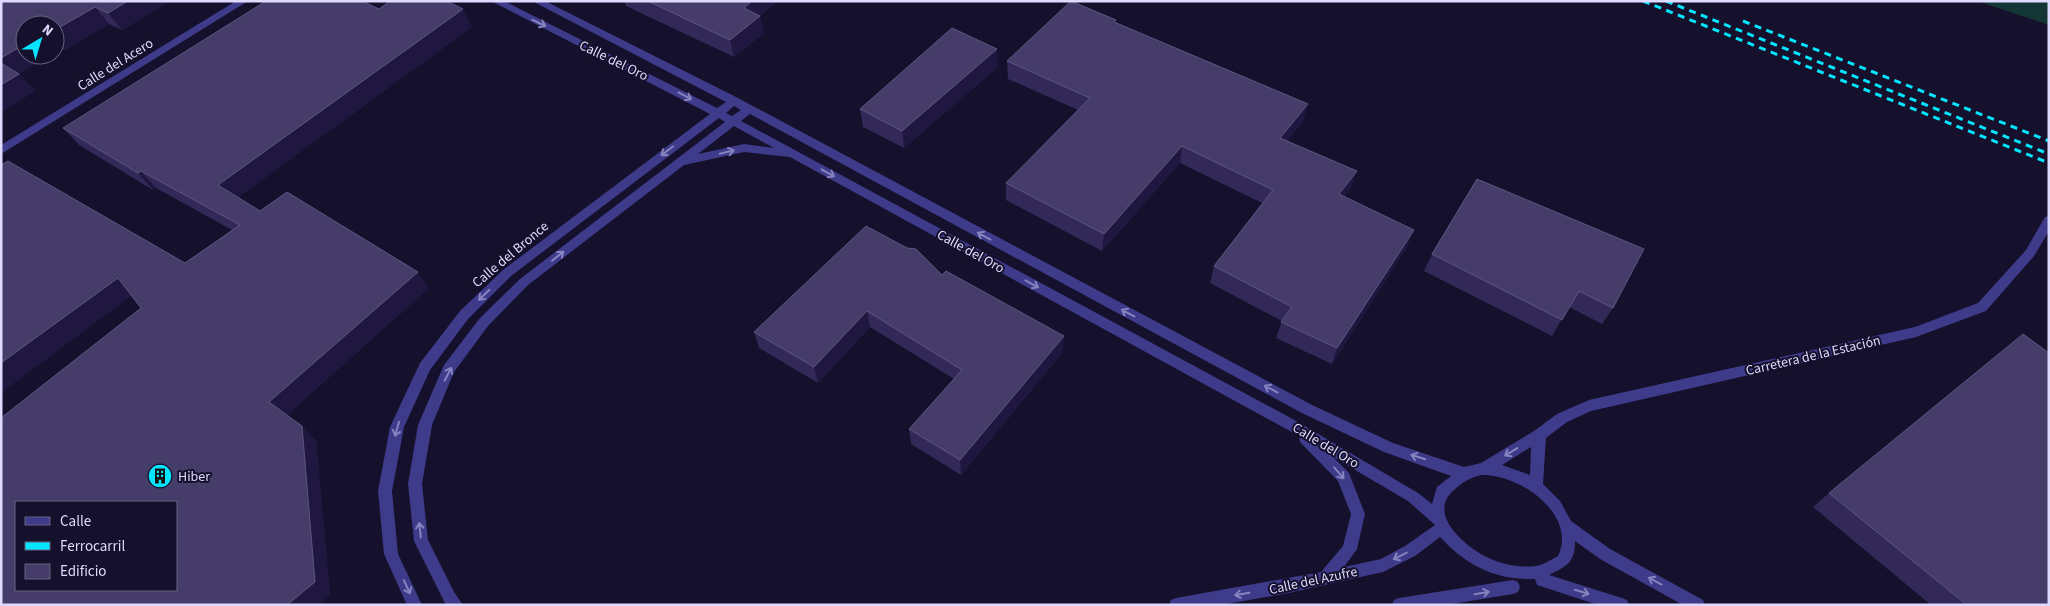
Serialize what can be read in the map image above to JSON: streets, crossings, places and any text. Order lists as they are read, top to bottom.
{
  "streets": {
    "street": [
      "Calle del Oro",
      "Calle del Acero",
      "Calle del Bronce",
      "Carretera de la Estación",
      "Calle del Azufre"
    ]
  },
  "crossings": [
    ["Calle del Oro", "Calle del Bronce"],
    ["Calle del Oro", "Carretera de la Estación"],
    ["Calle del Oro", "Calle del Azufre"],
    ["Carretera de la Estación", "Calle del Azufre"]
  ],
  "one_way": ["Calle del Bronce"],
  "places": {
    "building": ["Hiber"]
  },
  "legend": ["Calle", "Ferrocarril", "Edificio"],
  "north": "top right"
}
